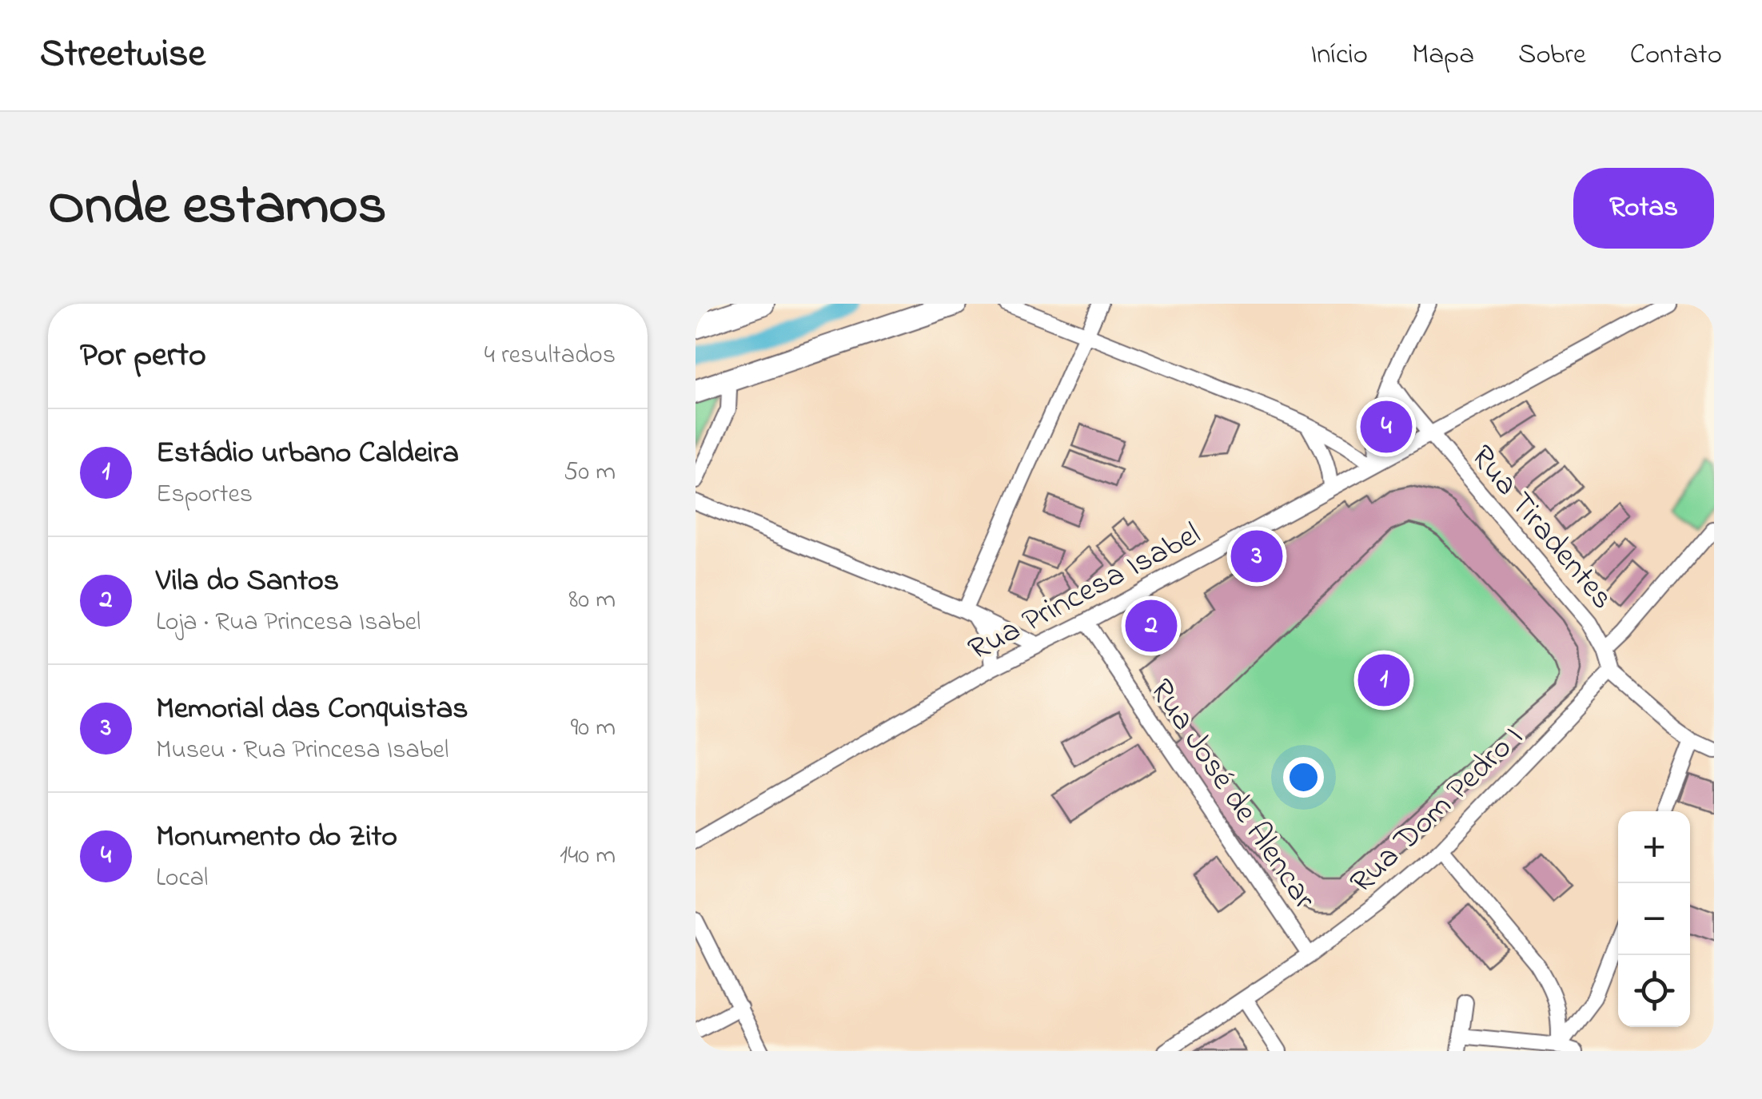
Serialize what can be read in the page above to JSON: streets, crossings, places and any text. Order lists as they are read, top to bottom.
{
  "streets": {
    "street": [
      "Rua Tiradentes",
      "Rua Princesa Isabel",
      "Rua José de Alencar",
      "Rua Dom Pedro I"
    ]
  },
  "crossings": [
    ["Rua Tiradentes", "Rua Princesa Isabel"],
    ["Rua Tiradentes", "Rua Dom Pedro I"],
    ["Rua Princesa Isabel", "Rua José de Alencar"],
    ["Rua José de Alencar", "Rua Dom Pedro I"]
  ],
  "page": {
    "header": "Streetwise",
    "nav": [
      "Início",
      "Mapa",
      "Sobre",
      "Contato"
    ],
    "title": "Onde estamos",
    "buttons": "Rotas",
    "heading": ["Por perto", "4 resultados"],
    "pins": [
      "4",
      "3",
      "2",
      "1"
    ],
    "list": [
      {
        "mark": "1",
        "name": "Estádio urbano Caldeira",
        "note": "Esportes",
        "value": "50 m"
      },
      {
        "mark": "2",
        "name": "Vila do Santos",
        "note": "Loja · Rua Princesa Isabel",
        "value": "80 m"
      },
      {
        "mark": "3",
        "name": "Memorial das Conquistas",
        "note": "Museu · Rua Princesa Isabel",
        "value": "90 m"
      },
      {
        "mark": "4",
        "name": "Monumento do Zito",
        "note": "Local",
        "value": "140 m"
      }
    ],
    "map_buttons": ["+", "−"]
  }
}
